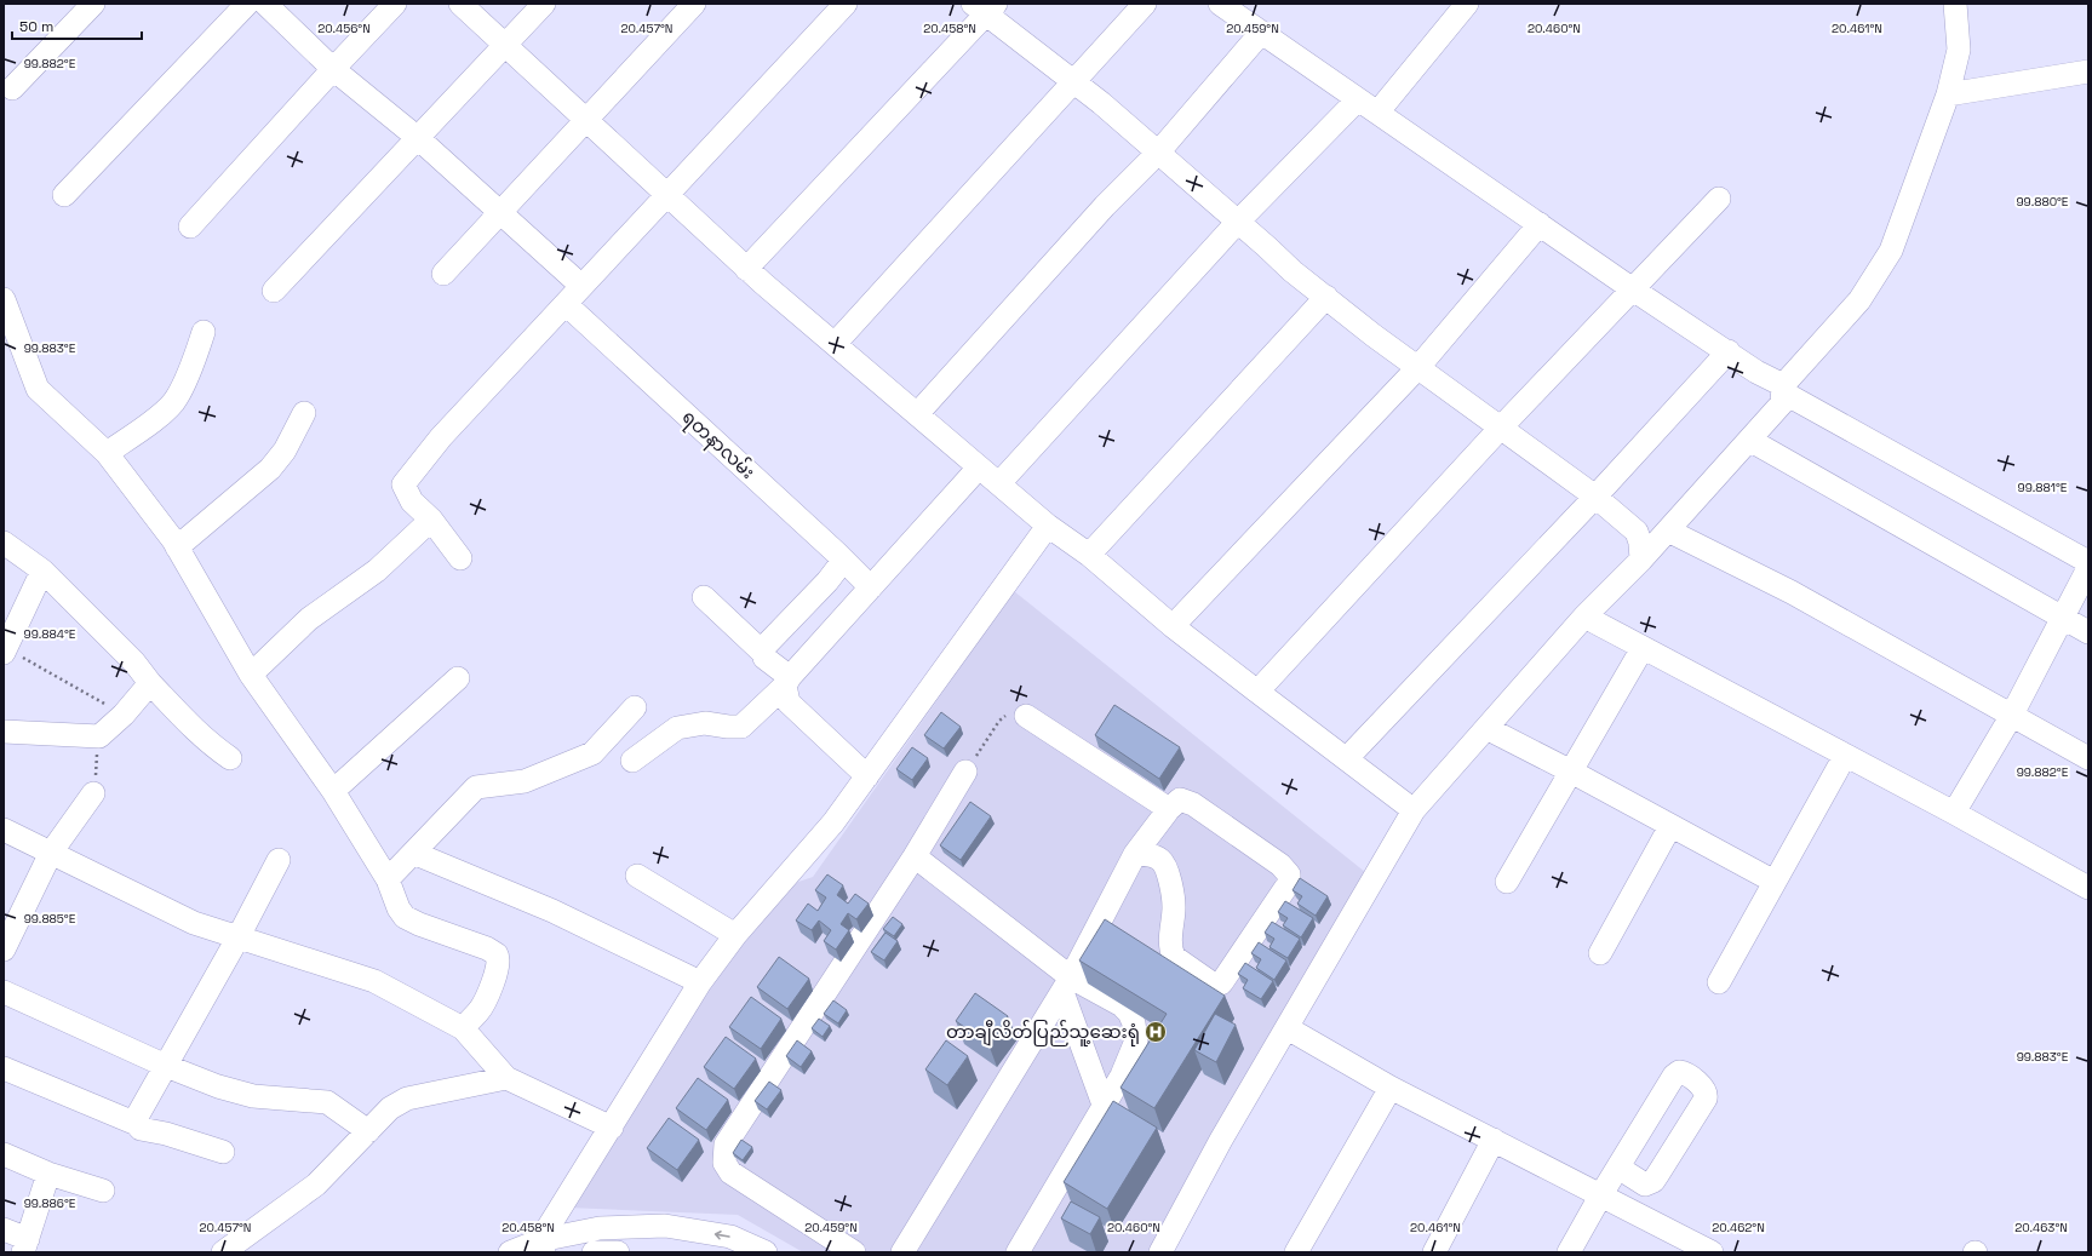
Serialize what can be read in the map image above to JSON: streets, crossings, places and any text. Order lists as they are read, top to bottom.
{
  "streets": {
    "street": ["ရတနာလမ်း"]
  },
  "places": {
    "hospital": ["တာချီလိတ်ပြည်သူ့ဆေးရုံ"]
  },
  "scale_bar": "50 m",
  "coordinates": [
    "20.456°N",
    "20.457°N",
    "20.458°N",
    "20.459°N",
    "20.460°N",
    "20.461°N",
    "99.882°E",
    "99.880°E",
    "99.883°E",
    "99.881°E",
    "99.884°E",
    "99.885°E",
    "99.886°E",
    "20.462°N",
    "20.463°N"
  ]
}
